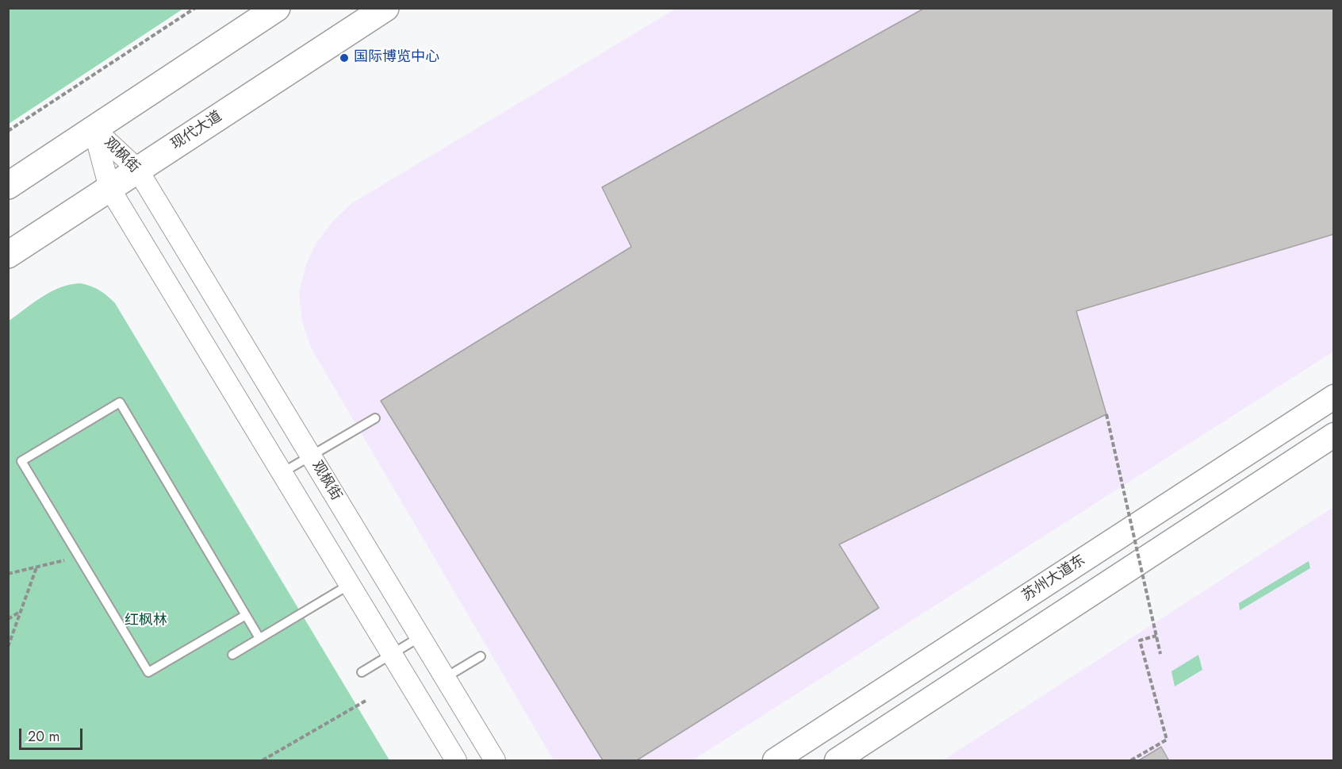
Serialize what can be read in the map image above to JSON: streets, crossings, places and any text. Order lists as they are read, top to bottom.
{
  "streets": {
    "main road": ["现代大道", "苏州大道东"],
    "street": ["观枫街"]
  },
  "crossings": [
    ["现代大道", "观枫街"]
  ],
  "parks": ["红枫林"],
  "places": ["国际博览中心"],
  "scale_bar": "20 m"
}
